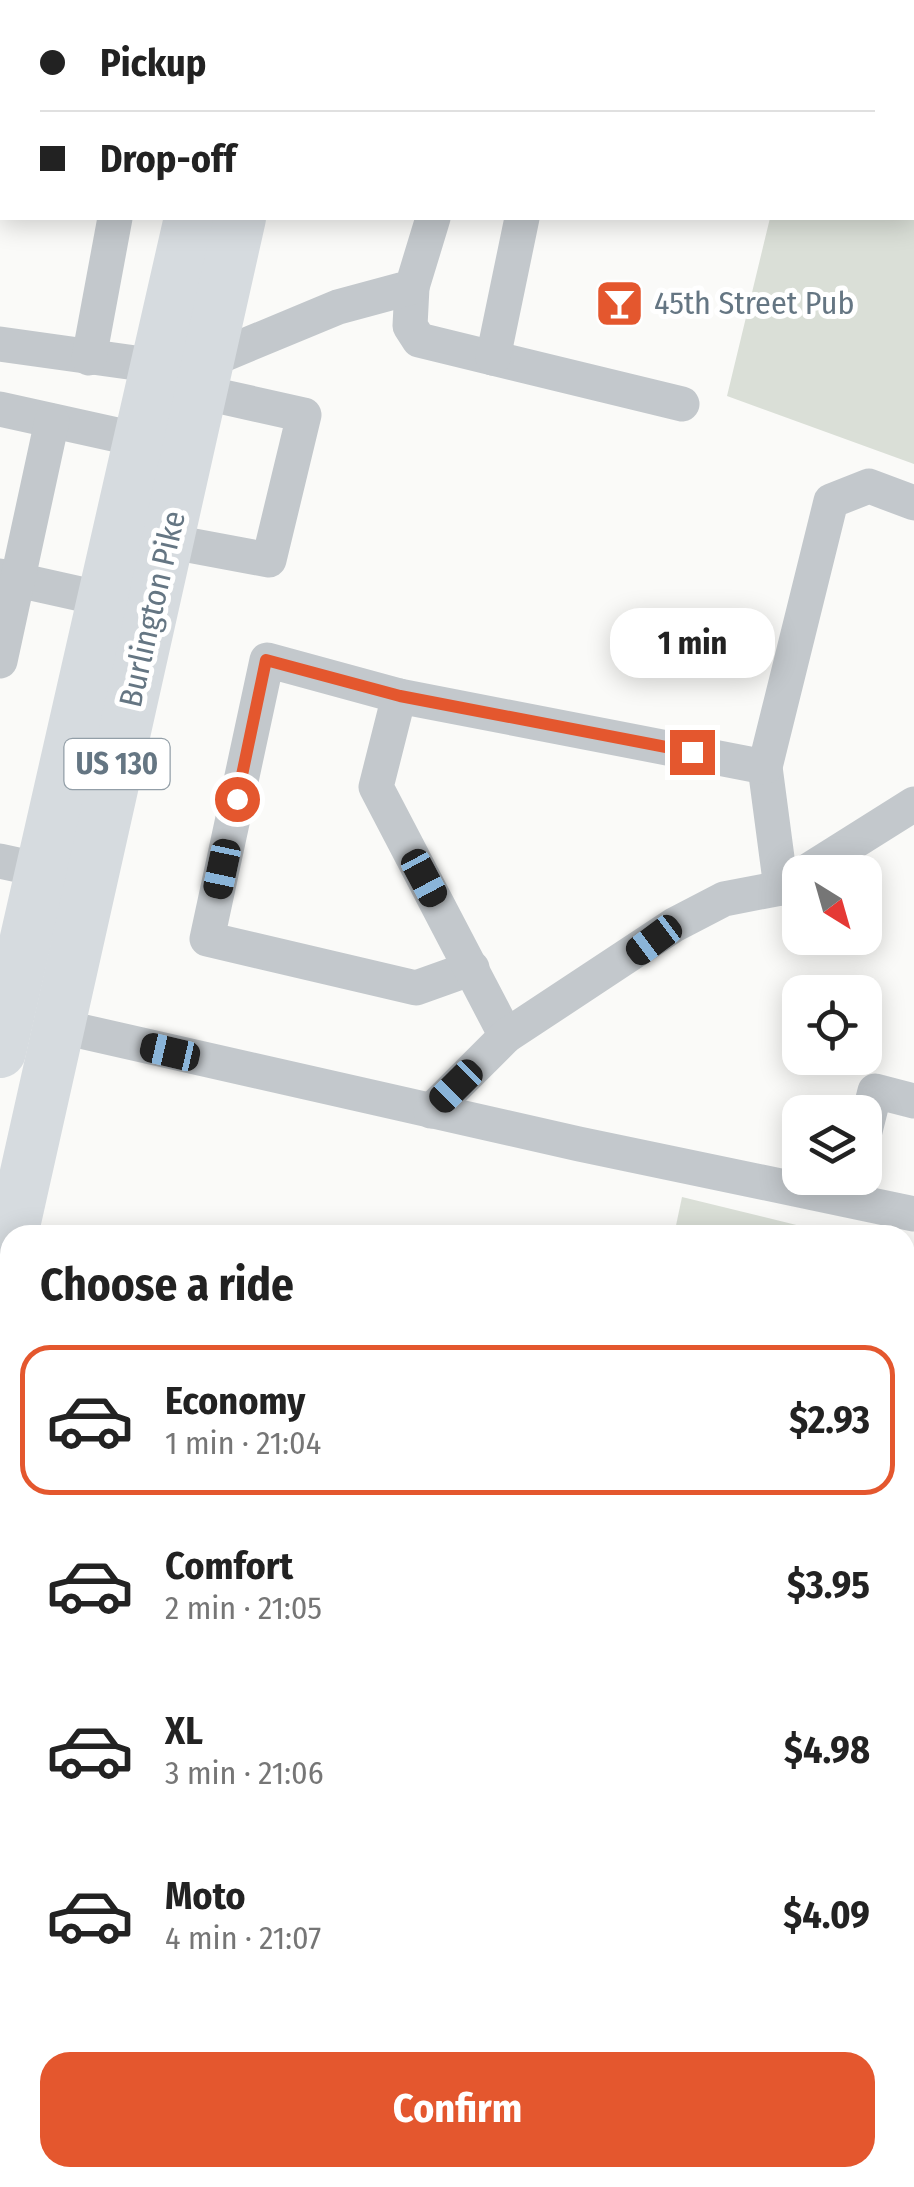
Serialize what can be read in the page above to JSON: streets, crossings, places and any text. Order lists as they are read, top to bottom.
{
  "streets": {
    "highway": ["Burlington Pike", "US 130"]
  },
  "places": {
    "bar": ["45th Street Pub"]
  },
  "north": "bottom right",
  "page": {
    "banner": ["Pickup", "Drop-off"],
    "bubble": "1 min",
    "heading": "Choose a ride",
    "list": [
      {
        "name": "Economy",
        "note": "1 min · 21:04",
        "value": "$2.93"
      },
      {
        "name": "Comfort",
        "note": "2 min · 21:05",
        "value": "$3.95"
      },
      {
        "name": "XL",
        "note": "3 min · 21:06",
        "value": "$4.98"
      },
      {
        "name": "Moto",
        "note": "4 min · 21:07",
        "value": "$4.09"
      }
    ],
    "buttons": "Confirm"
  }
}
